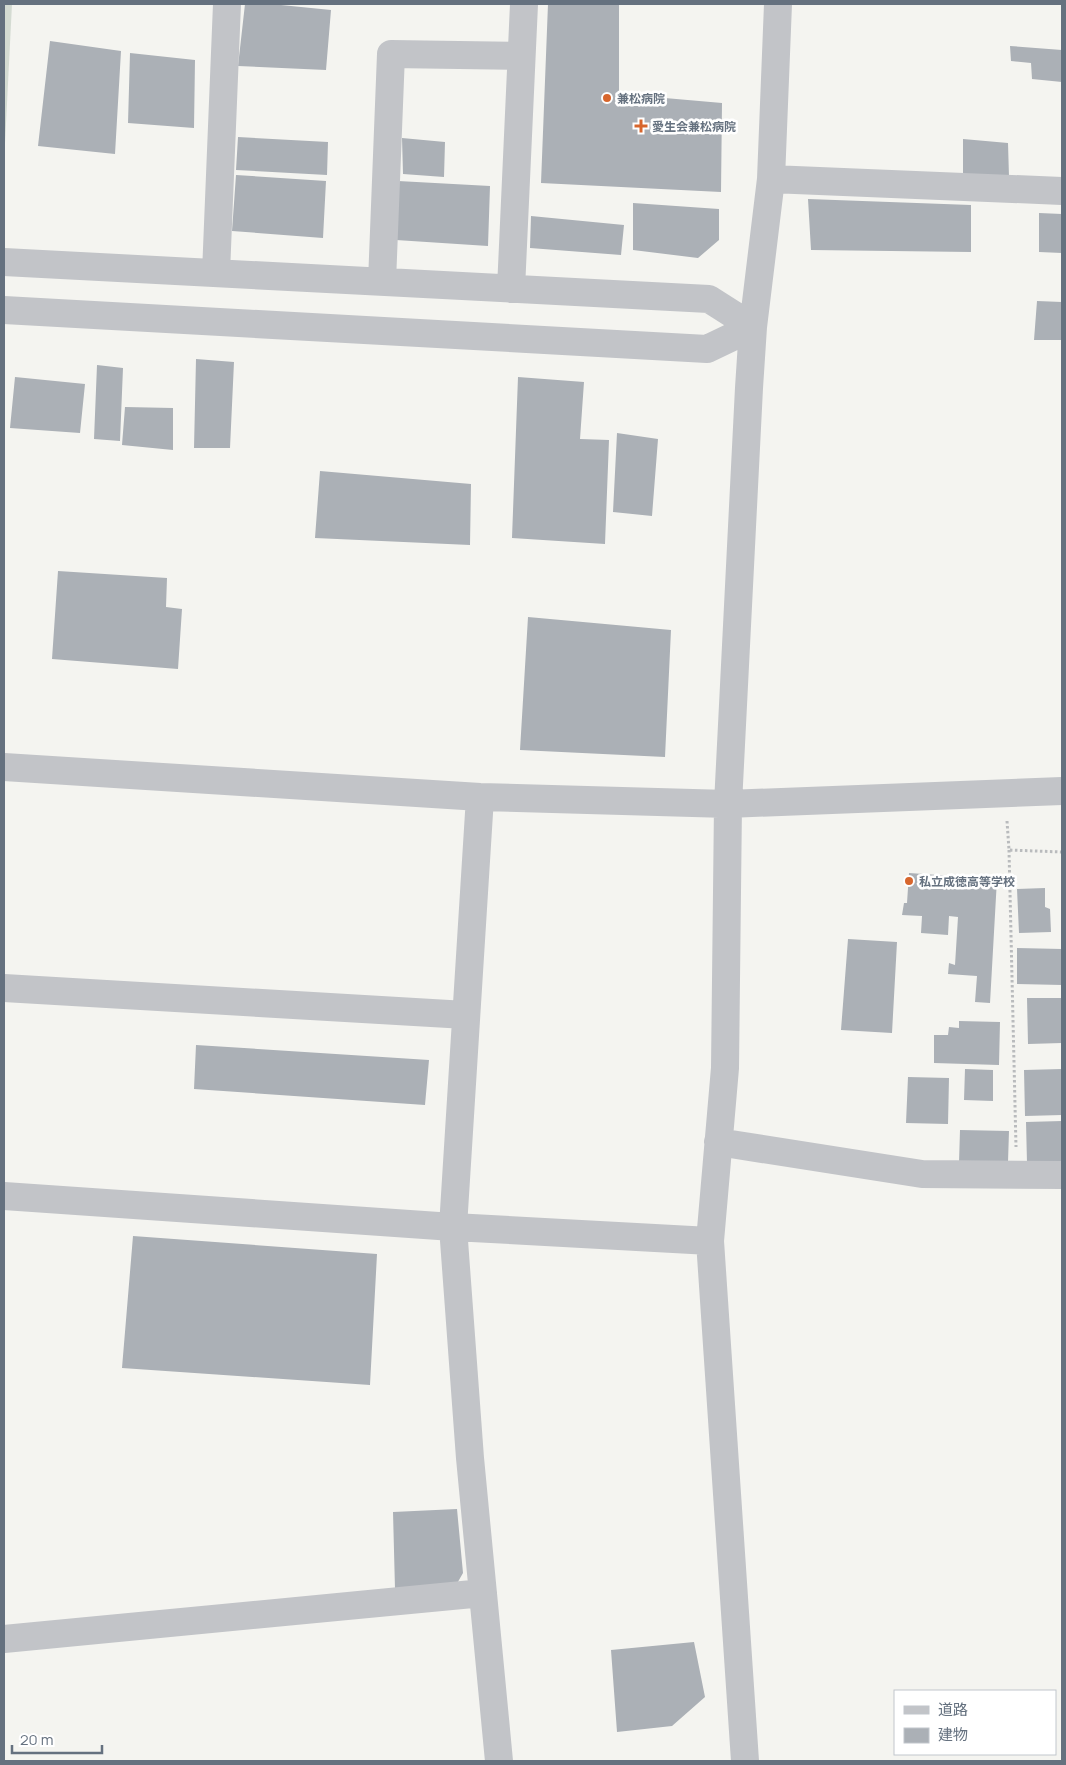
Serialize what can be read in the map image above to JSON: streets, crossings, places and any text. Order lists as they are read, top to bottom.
{
  "places": {
    "other": ["兼松病院", "私立成徳高等学校"],
    "health": ["愛生会兼松病院"]
  },
  "legend": ["道路", "建物"],
  "scale_bar": "20 m"
}
